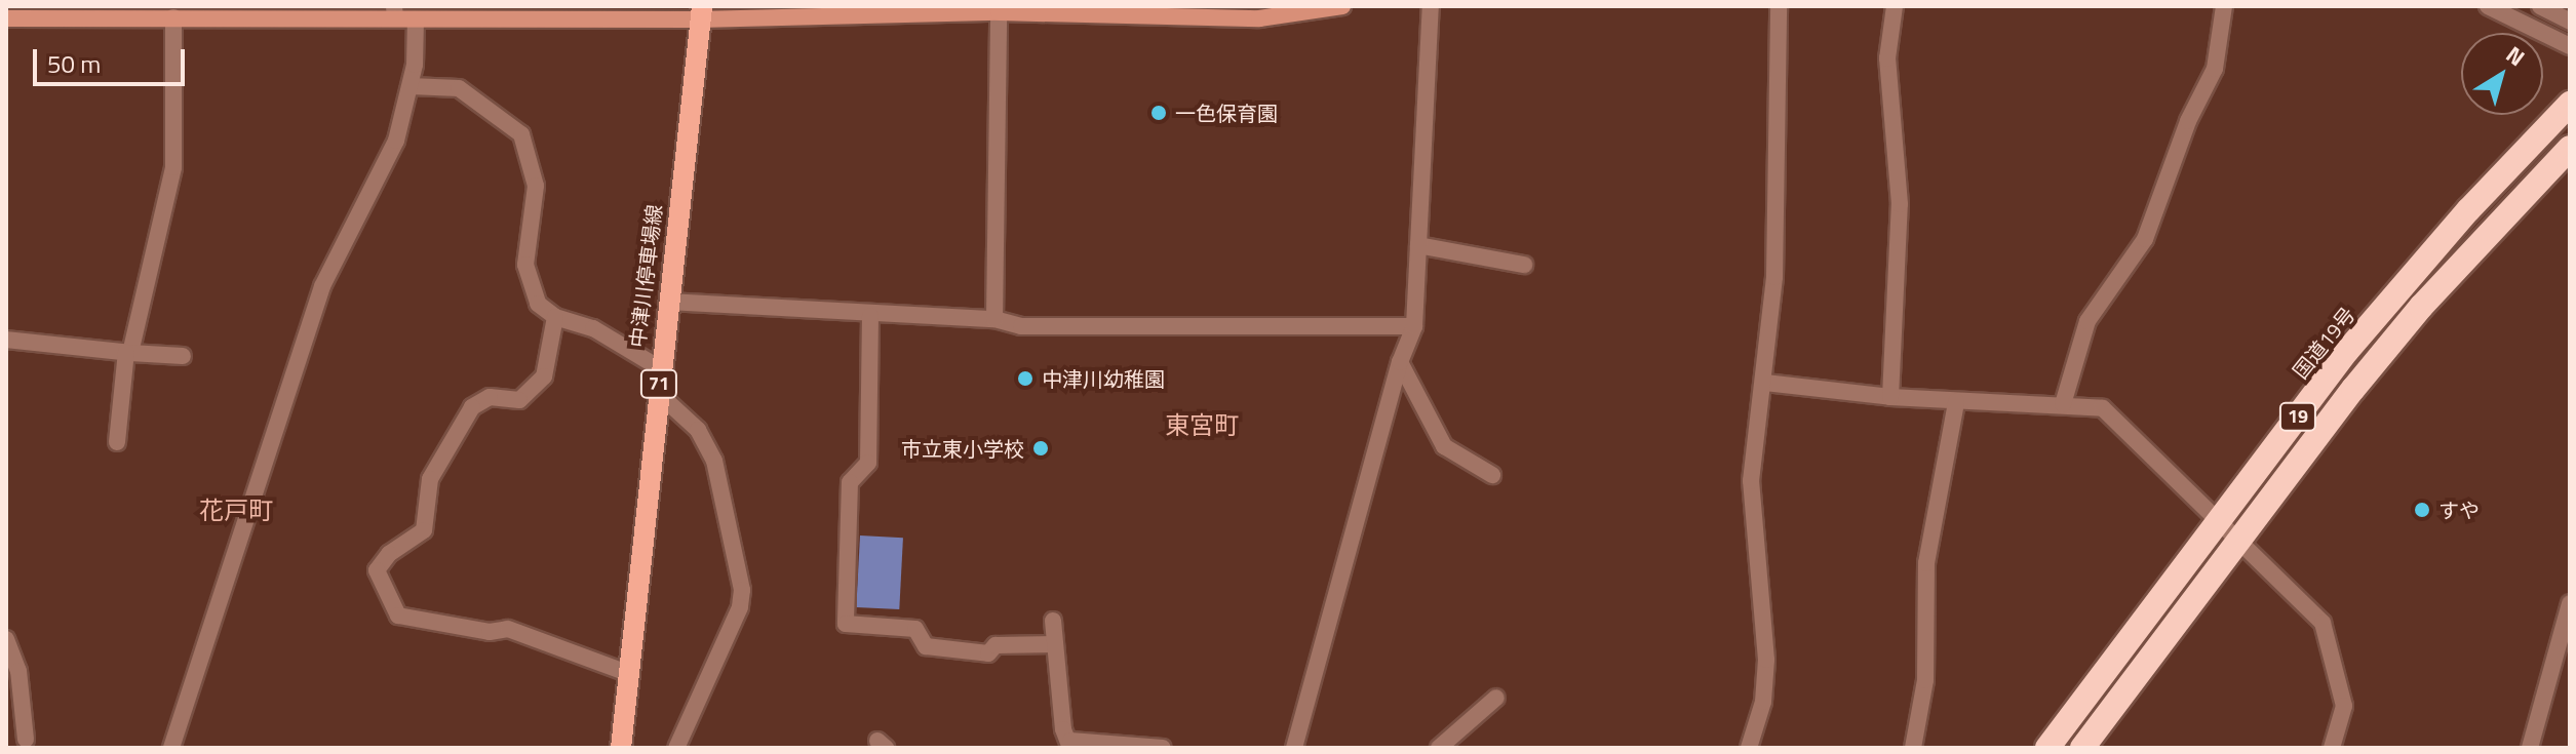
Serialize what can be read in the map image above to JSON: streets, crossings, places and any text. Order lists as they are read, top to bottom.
{
  "streets": {
    "highway": ["国道19号", "19"],
    "main road": ["中津川停車場線", "71"]
  },
  "districts": ["東宮町", "花戸町"],
  "places": [
    "一色保育園",
    "中津川幼稚園",
    "市立東小学校",
    "すや"
  ],
  "scale_bar": "50 m",
  "north": "top right"
}
